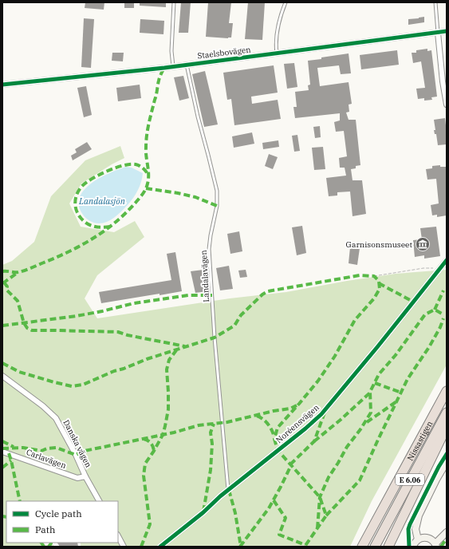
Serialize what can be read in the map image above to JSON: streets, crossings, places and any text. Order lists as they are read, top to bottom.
{
  "streets": {
    "highway": ["Nissastigen", "E 6.06"],
    "street": [
      "Staelsbovägen",
      "Noréensvägen",
      "Danska vägen",
      "Carlavägen"
    ],
    "lane": ["Landalavägen"]
  },
  "crossings": [
    ["Staelsbovägen", "Landalavägen"],
    ["Landalavägen", "Noréensvägen"],
    ["Danska vägen", "Carlavägen"]
  ],
  "water": ["Landalasjön"],
  "places": {
    "museum": ["Garnisonsmuseet"]
  },
  "legend": ["Cycle path", "Path"]
}
